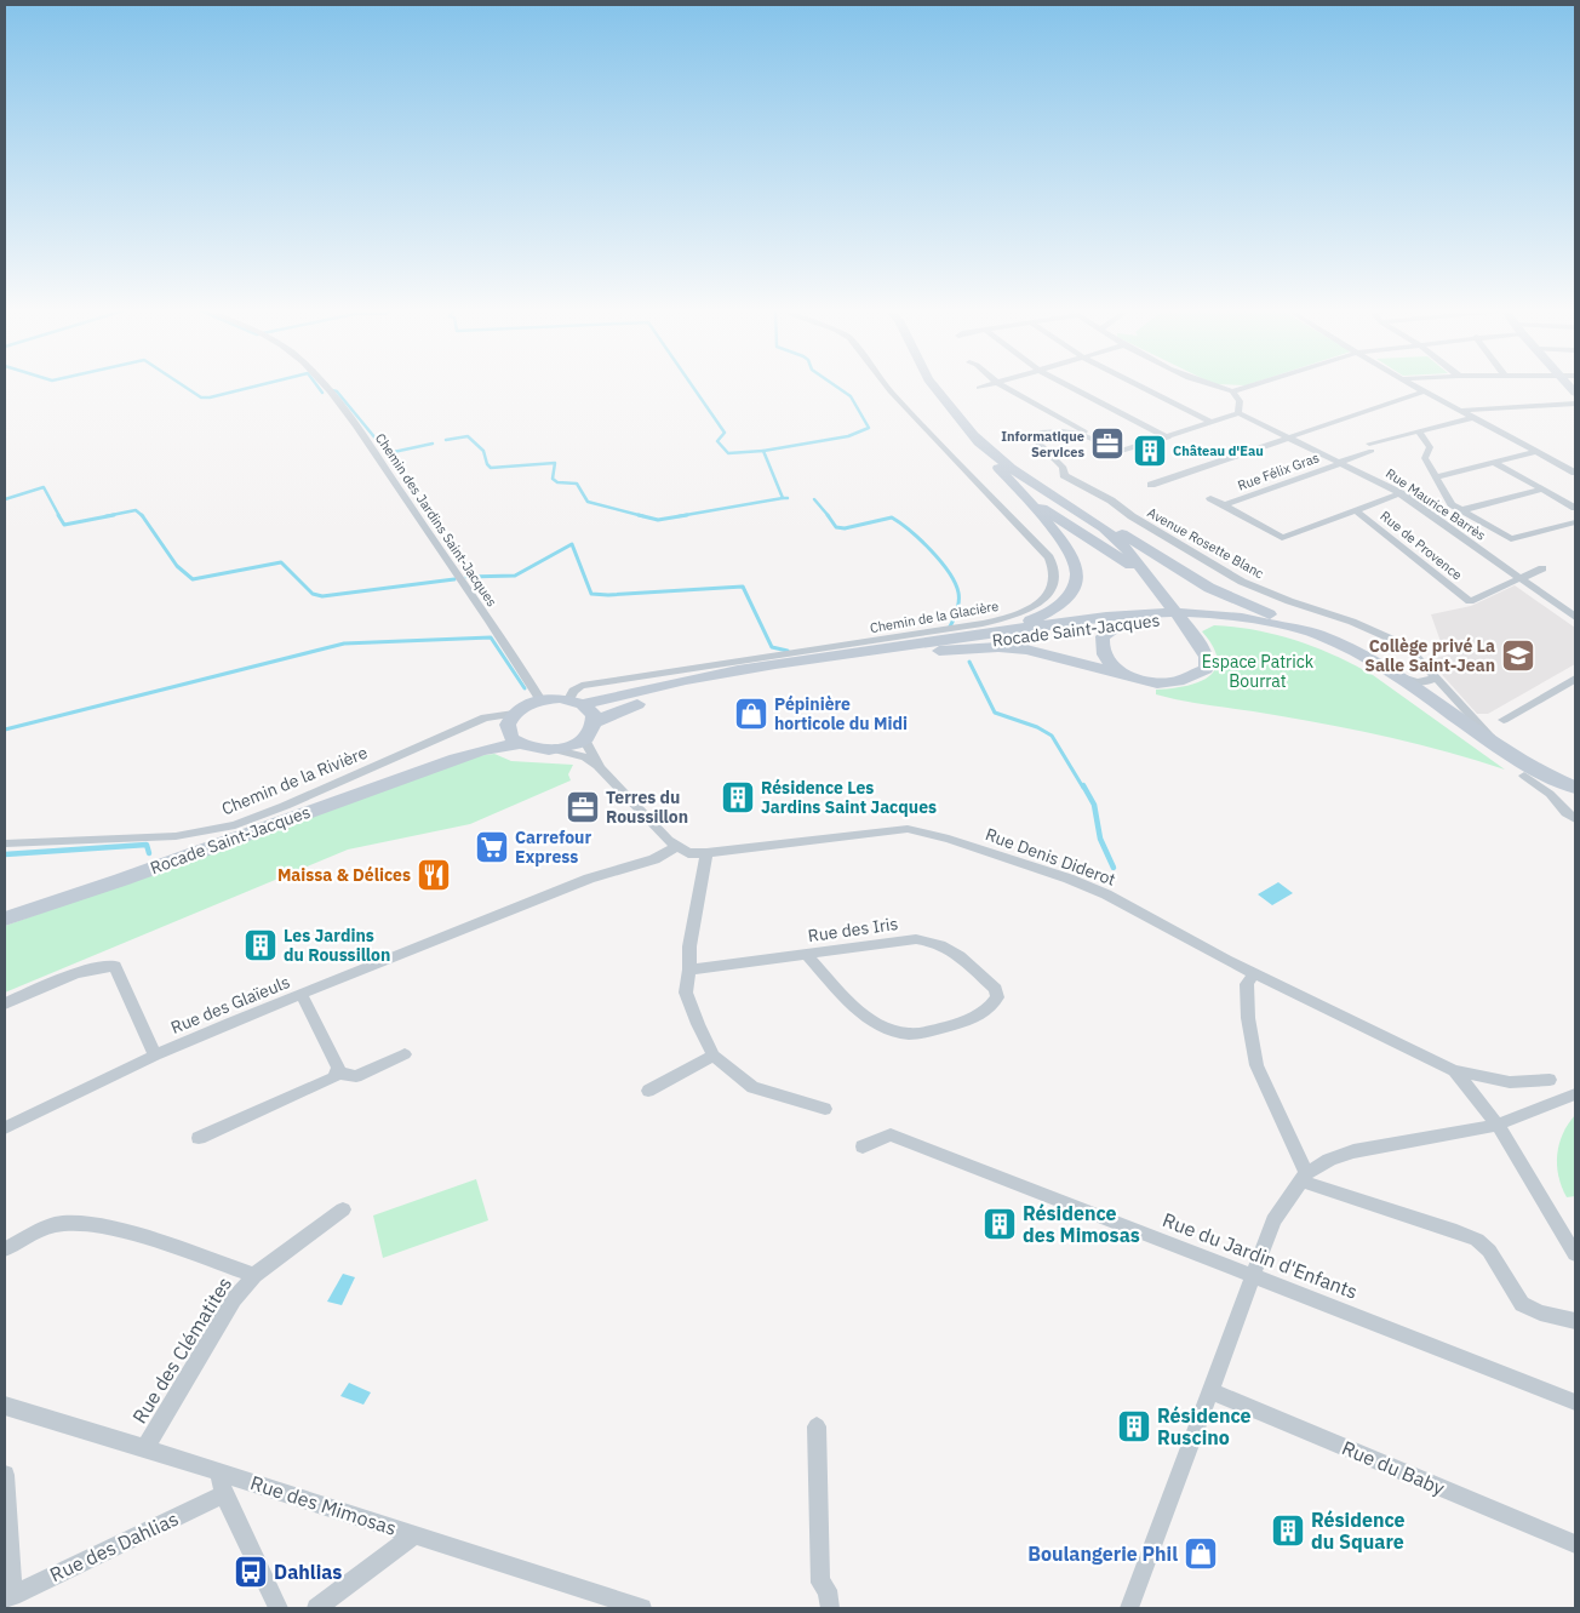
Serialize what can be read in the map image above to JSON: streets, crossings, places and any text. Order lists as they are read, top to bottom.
{
  "streets": {
    "main road": ["Rocade Saint-Jacques"],
    "street": [
      "Rue Félix Gras",
      "Rue Maurice Barrès",
      "Chemin des Jardins Saint-Jacques",
      "Avenue Rosette Blanc",
      "Rue de Provence",
      "Chemin de la Glacière",
      "Chemin de la Rivière",
      "Rue Denis Diderot",
      "Rue des Iris",
      "Rue des Glaïeuls",
      "Rue du Jardin d'Enfants",
      "Rue des Clématites",
      "Rue du Baby",
      "Rue des Mimosas",
      "Rue des Dahlias"
    ]
  },
  "crossings": [
    ["Rue Félix Gras", "Rue Maurice Barrès"],
    ["Rue Félix Gras", "Rue de Provence"],
    ["Rue Maurice Barrès", "Rue de Provence"],
    ["Chemin des Jardins Saint-Jacques", "Chemin de la Glacière"],
    ["Chemin des Jardins Saint-Jacques", "Rocade Saint-Jacques"],
    ["Chemin des Jardins Saint-Jacques", "Chemin de la Rivière"],
    ["Chemin des Jardins Saint-Jacques", "Rue Denis Diderot"],
    ["Avenue Rosette Blanc", "Rocade Saint-Jacques"],
    ["Chemin de la Glacière", "Rocade Saint-Jacques"],
    ["Chemin de la Glacière", "Chemin de la Rivière"],
    ["Chemin de la Glacière", "Rue Denis Diderot"],
    ["Rocade Saint-Jacques", "Chemin de la Rivière"],
    ["Rocade Saint-Jacques", "Rue Denis Diderot"],
    ["Chemin de la Rivière", "Rue Denis Diderot"],
    ["Rue Denis Diderot", "Rue des Glaïeuls"],
    ["Rue des Clématites", "Rue des Mimosas"]
  ],
  "parks": ["Espace Patrick Bourrat"],
  "places": {
    "office": ["Informatique Services", "Terres du Roussillon"],
    "building": [
      "Château d'Eau",
      "Résidence Les Jardins Saint Jacques",
      "Les Jardins du Roussillon",
      "Résidence des Mimosas",
      "Résidence Ruscino",
      "Résidence du Square"
    ],
    "school or university": ["Collège privé La Salle Saint-Jean"],
    "shop": ["Pépinière horticole du Midi", "Boulangerie Phil"],
    "supermarket": ["Carrefour Express"],
    "restaurant": ["Maissa & Délices"],
    "bus stop": ["Dahlias"]
  }
}
